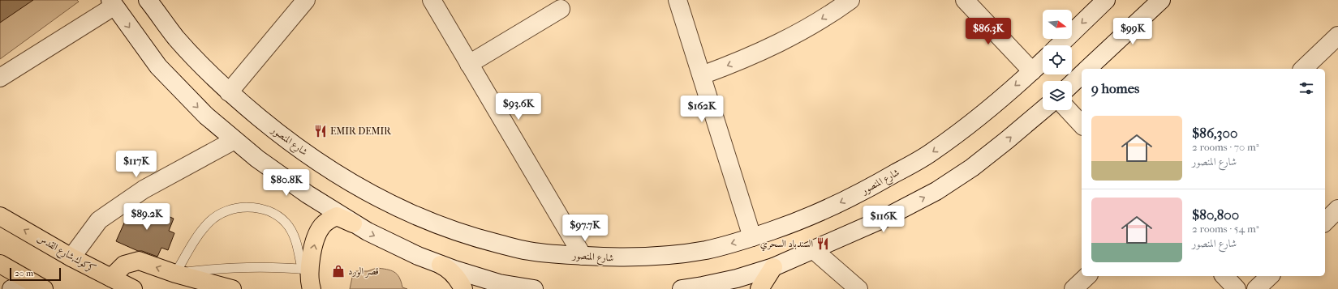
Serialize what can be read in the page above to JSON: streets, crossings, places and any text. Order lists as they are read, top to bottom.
{
  "streets": {
    "main road": ["كركوك,شارع القدس"],
    "street": ["شارع المنصور"]
  },
  "places": {
    "restaurant": ["EMIR DEMIR", "السندباد السحري"],
    "shop": ["قصر الورد"]
  },
  "scale_bar": "20 m",
  "north": "right",
  "page": {
    "price": [
      "$86.3K",
      "$99K",
      "$93.6K",
      "$162K",
      "$117K",
      "$80.8K",
      "$89.2K",
      "$116K",
      "$97.7K"
    ],
    "heading": "9 homes",
    "list": [
      {
        "name": "$86,300",
        "note": "2 rooms · 70 m² · شارع المنصور"
      },
      {
        "name": "$80,800",
        "note": "2 rooms · 54 m² · شارع المنصور"
      }
    ],
    "scale": "20 m"
  }
}
